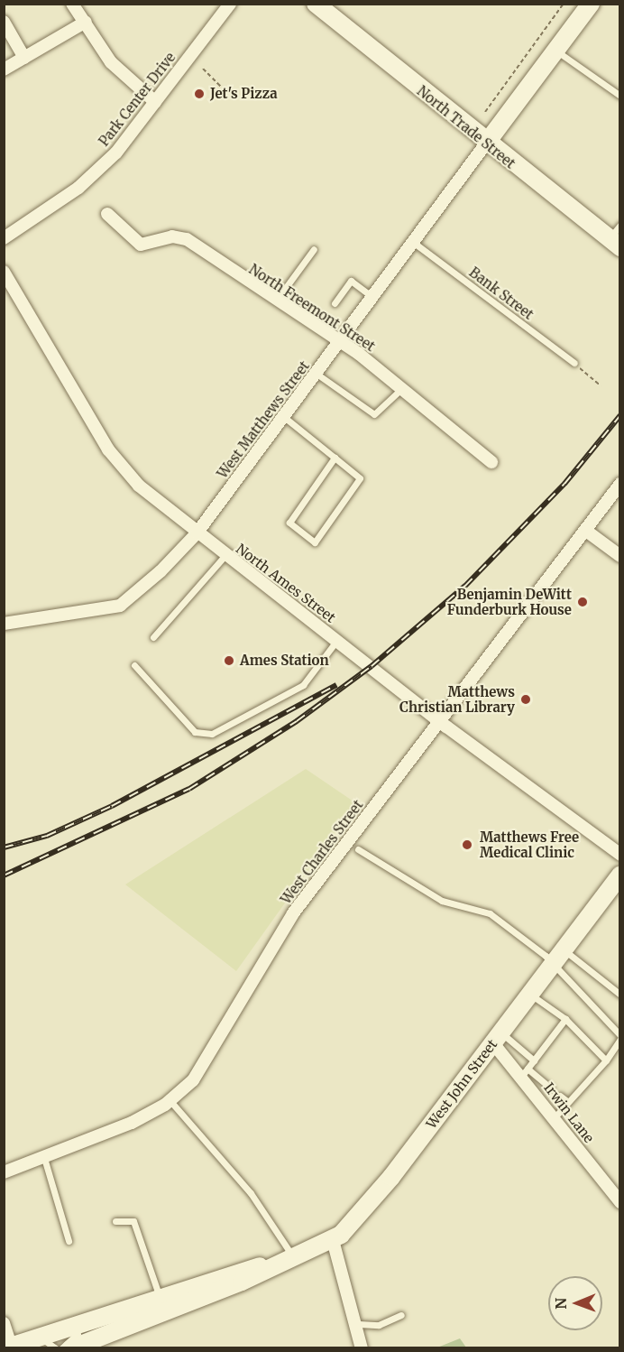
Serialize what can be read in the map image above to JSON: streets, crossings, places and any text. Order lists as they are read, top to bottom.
{
  "streets": {
    "main road": ["North Trade Street", "West John Street"],
    "street": [
      "Park Center Drive",
      "North Freemont Street",
      "West Matthews Street",
      "North Ames Street",
      "West Charles Street",
      "Irwin Lane"
    ],
    "lane": ["Bank Street"]
  },
  "crossings": [
    ["North Trade Street", "West Matthews Street"],
    ["Bank Street", "West Matthews Street"],
    ["North Freemont Street", "West Matthews Street"],
    ["West Matthews Street", "North Ames Street"],
    ["North Ames Street", "West Charles Street"],
    ["West John Street", "Irwin Lane"]
  ],
  "places": [
    "Jet's Pizza",
    "Benjamin DeWitt Funderburk House",
    "Ames Station",
    "Matthews Christian Library",
    "Matthews Free Medical Clinic"
  ],
  "north": "left"
}
